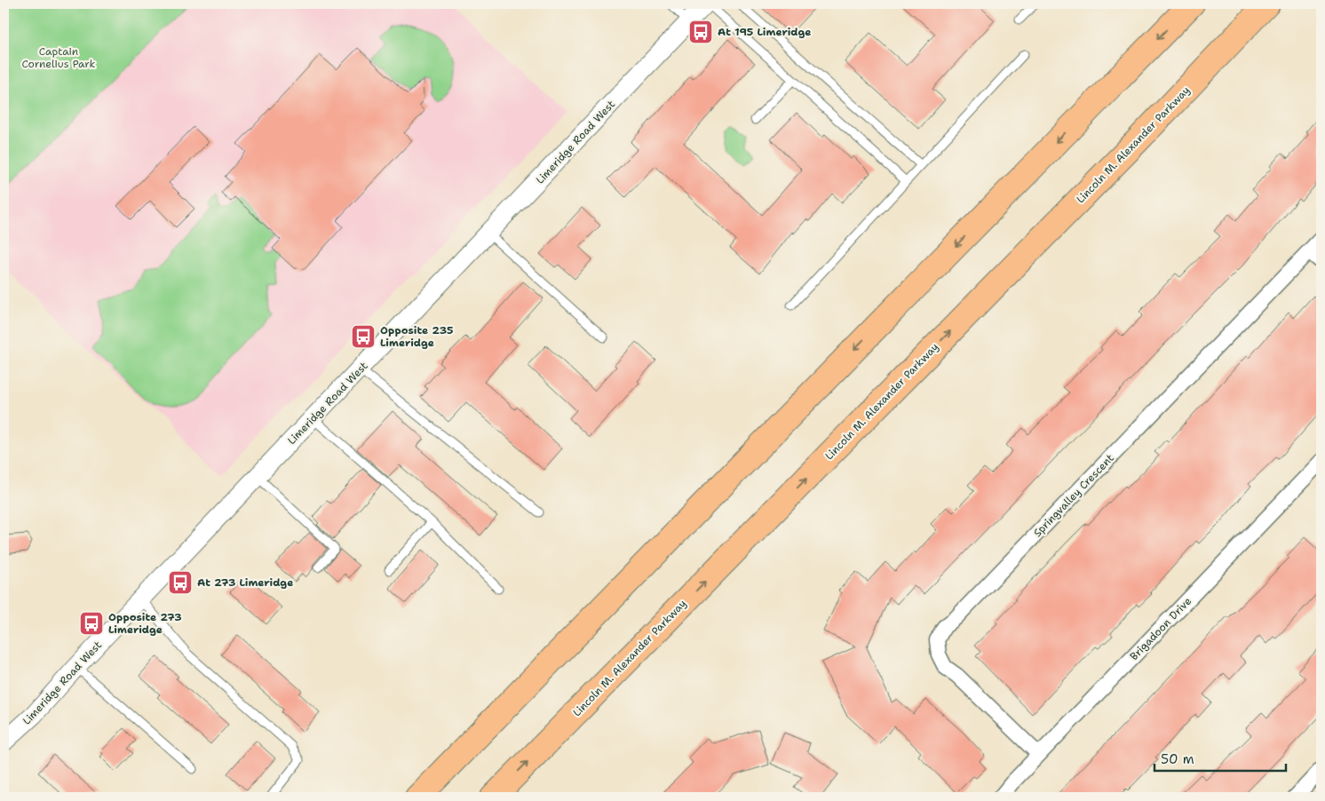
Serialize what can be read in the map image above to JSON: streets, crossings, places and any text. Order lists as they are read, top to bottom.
{
  "streets": {
    "highway": ["Lincoln M. Alexander Parkway"],
    "street": ["Limeridge Road West", "Springvalley Crescent", "Brigadoon Drive"]
  },
  "crossings": [
    ["Springvalley Crescent", "Brigadoon Drive"]
  ],
  "parks": ["Captain Cornelius Park"],
  "places": {
    "bus stop": [
      "At 195 Limeridge",
      "Opposite 235 Limeridge",
      "At 273 Limeridge",
      "Opposite 273 Limeridge"
    ]
  },
  "scale_bar": "50 m"
}
